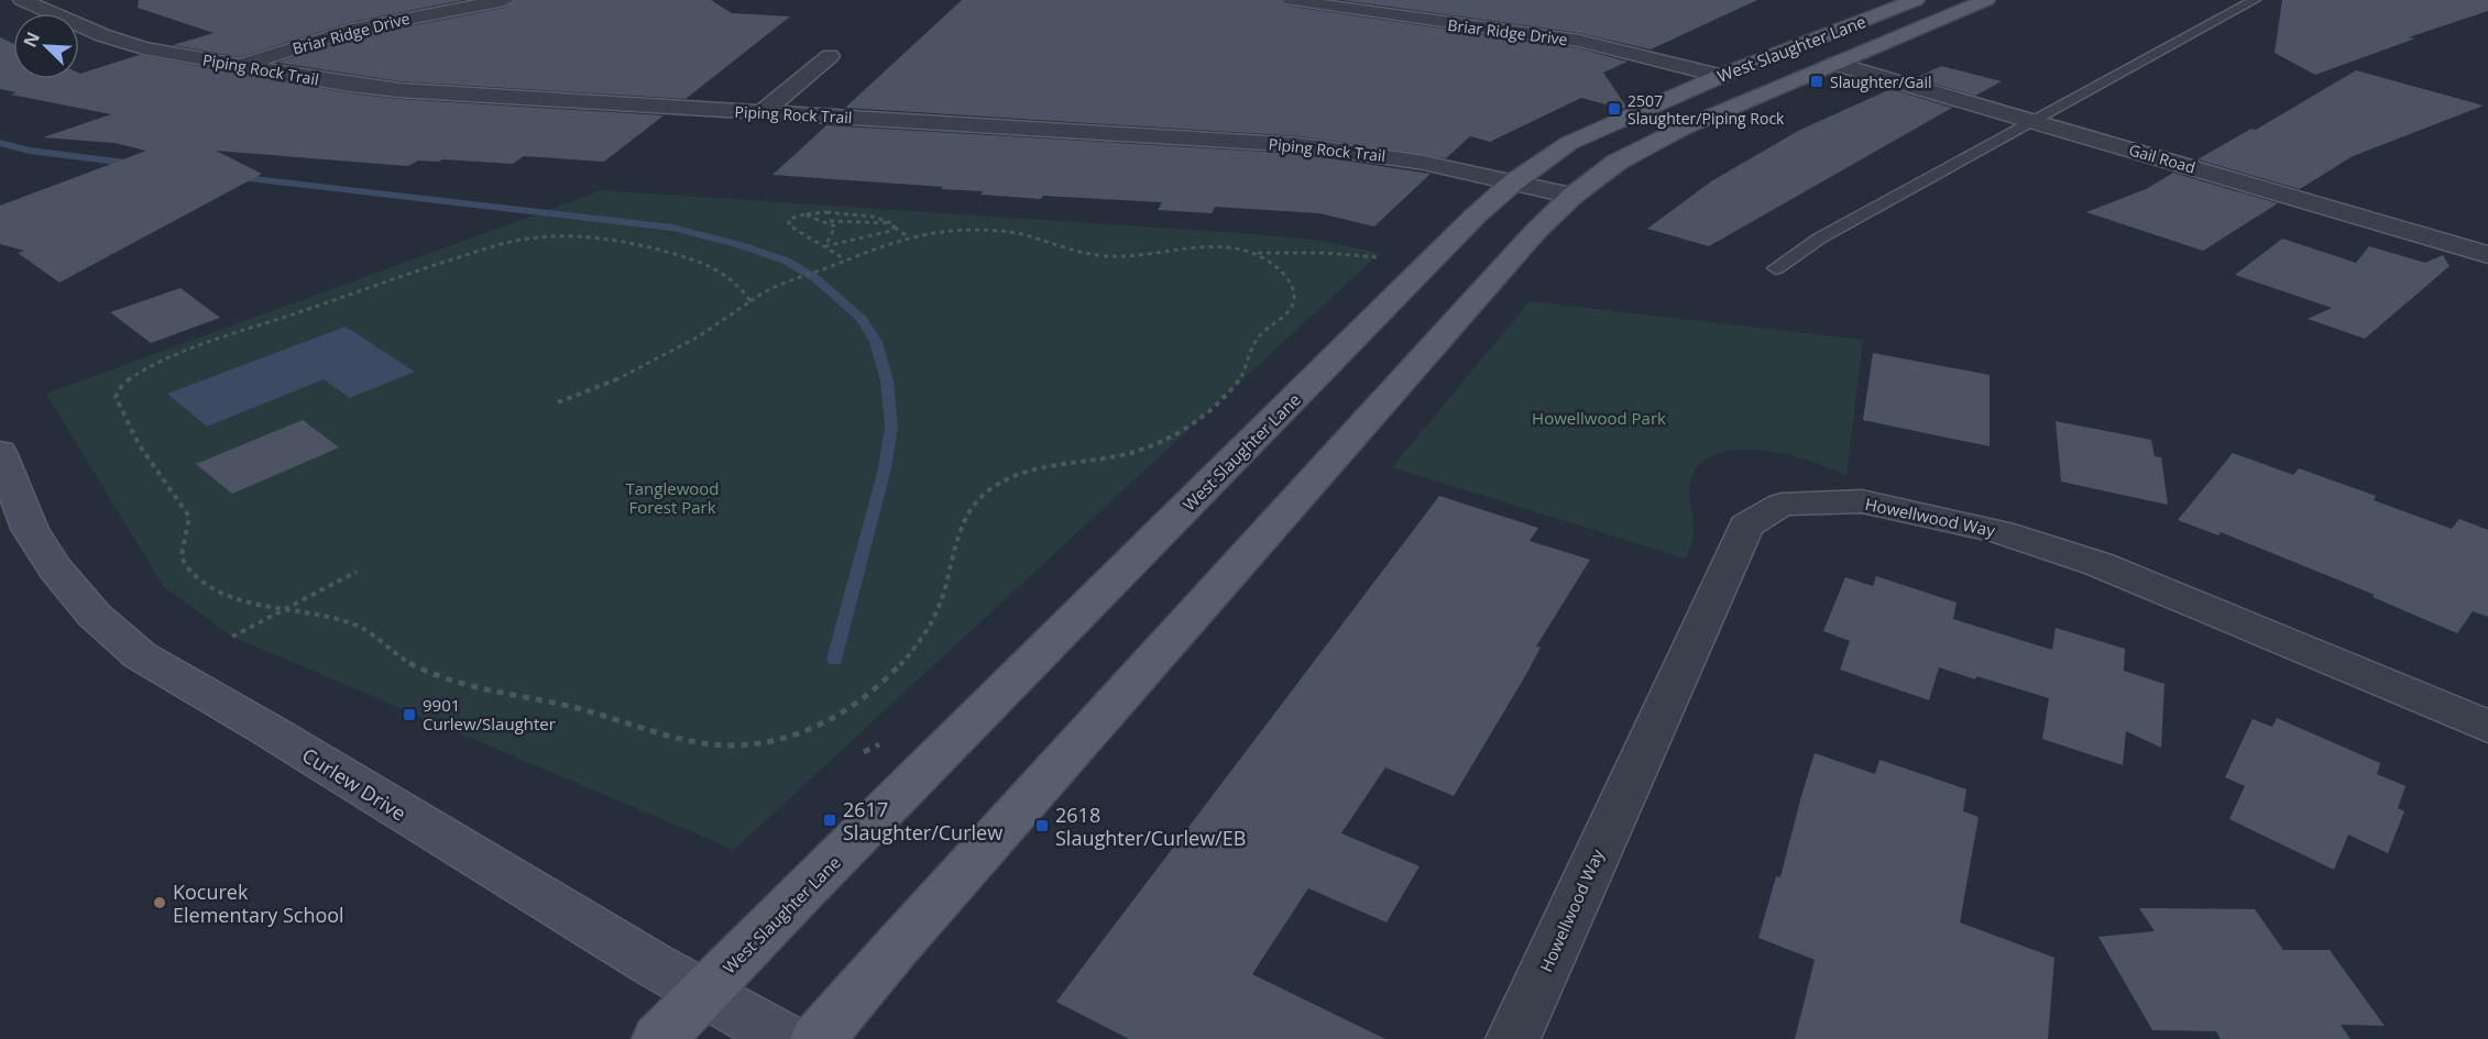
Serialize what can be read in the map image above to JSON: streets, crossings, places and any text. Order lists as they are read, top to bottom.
{
  "streets": {
    "main road": ["West Slaughter Lane"],
    "street": [
      "Briar Ridge Drive",
      "Piping Rock Trail",
      "Gail Road",
      "Howellwood Way",
      "Curlew Drive"
    ]
  },
  "crossings": [
    ["Briar Ridge Drive", "West Slaughter Lane"],
    ["Briar Ridge Drive", "Piping Rock Trail"],
    ["West Slaughter Lane", "Piping Rock Trail"],
    ["West Slaughter Lane", "Gail Road"],
    ["West Slaughter Lane", "Curlew Drive"]
  ],
  "parks": ["Howellwood Park", "Tanglewood Forest Park"],
  "places": {
    "transit": [
      "Slaughter/Gail",
      "2507 Slaughter/Piping Rock",
      "9901 Curlew/Slaughter",
      "2617 Slaughter/Curlew",
      "2618 Slaughter/Curlew/EB"
    ],
    "other": ["Kocurek Elementary School"]
  },
  "north": "top left"
}
